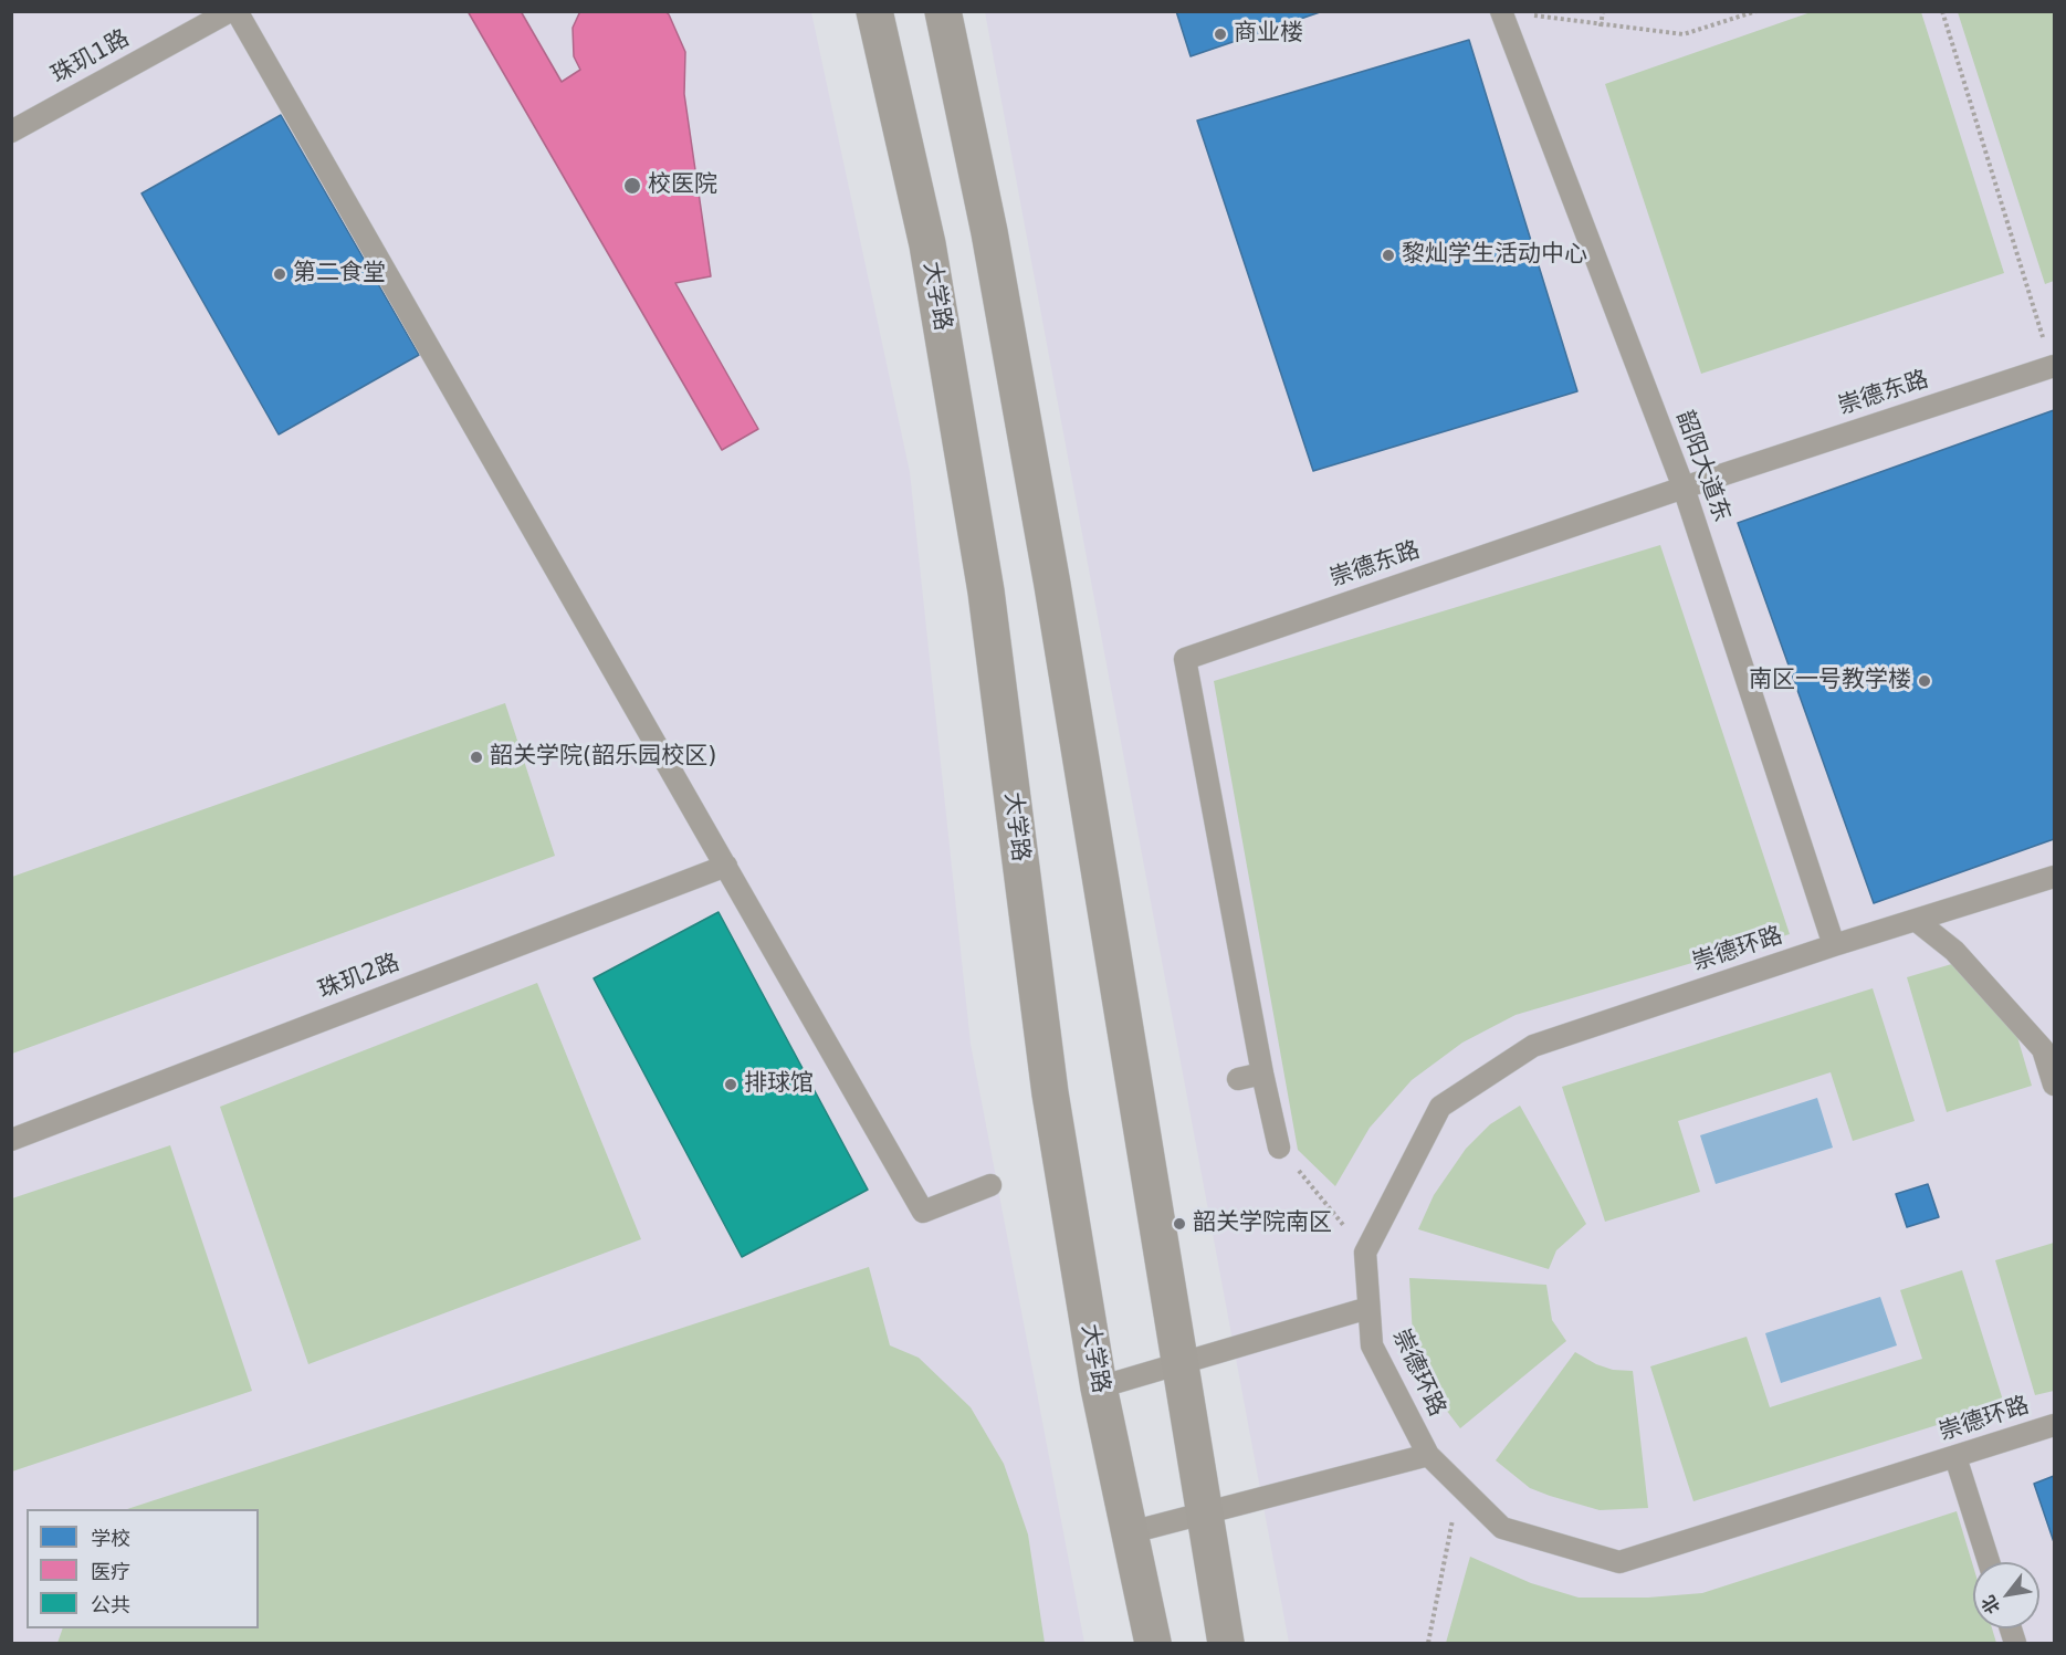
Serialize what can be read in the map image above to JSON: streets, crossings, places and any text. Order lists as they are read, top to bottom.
{
  "streets": {
    "main road": ["大学路"],
    "lane": [
      "珠玑1路",
      "崇德东路",
      "韶阳大道东",
      "崇德环路",
      "珠玑2路"
    ]
  },
  "crossings": [
    ["崇德东路", "韶阳大道东"],
    ["韶阳大道东", "崇德环路"]
  ],
  "places": [
    "商业楼",
    "校医院",
    "黎灿学生活动中心",
    "第二食堂",
    "南区一号教学楼",
    "韶关学院(韶乐园校区)",
    "排球馆",
    "韶关学院南区"
  ],
  "legend": ["学校", "医疗", "公共"],
  "north": "bottom left"
}
